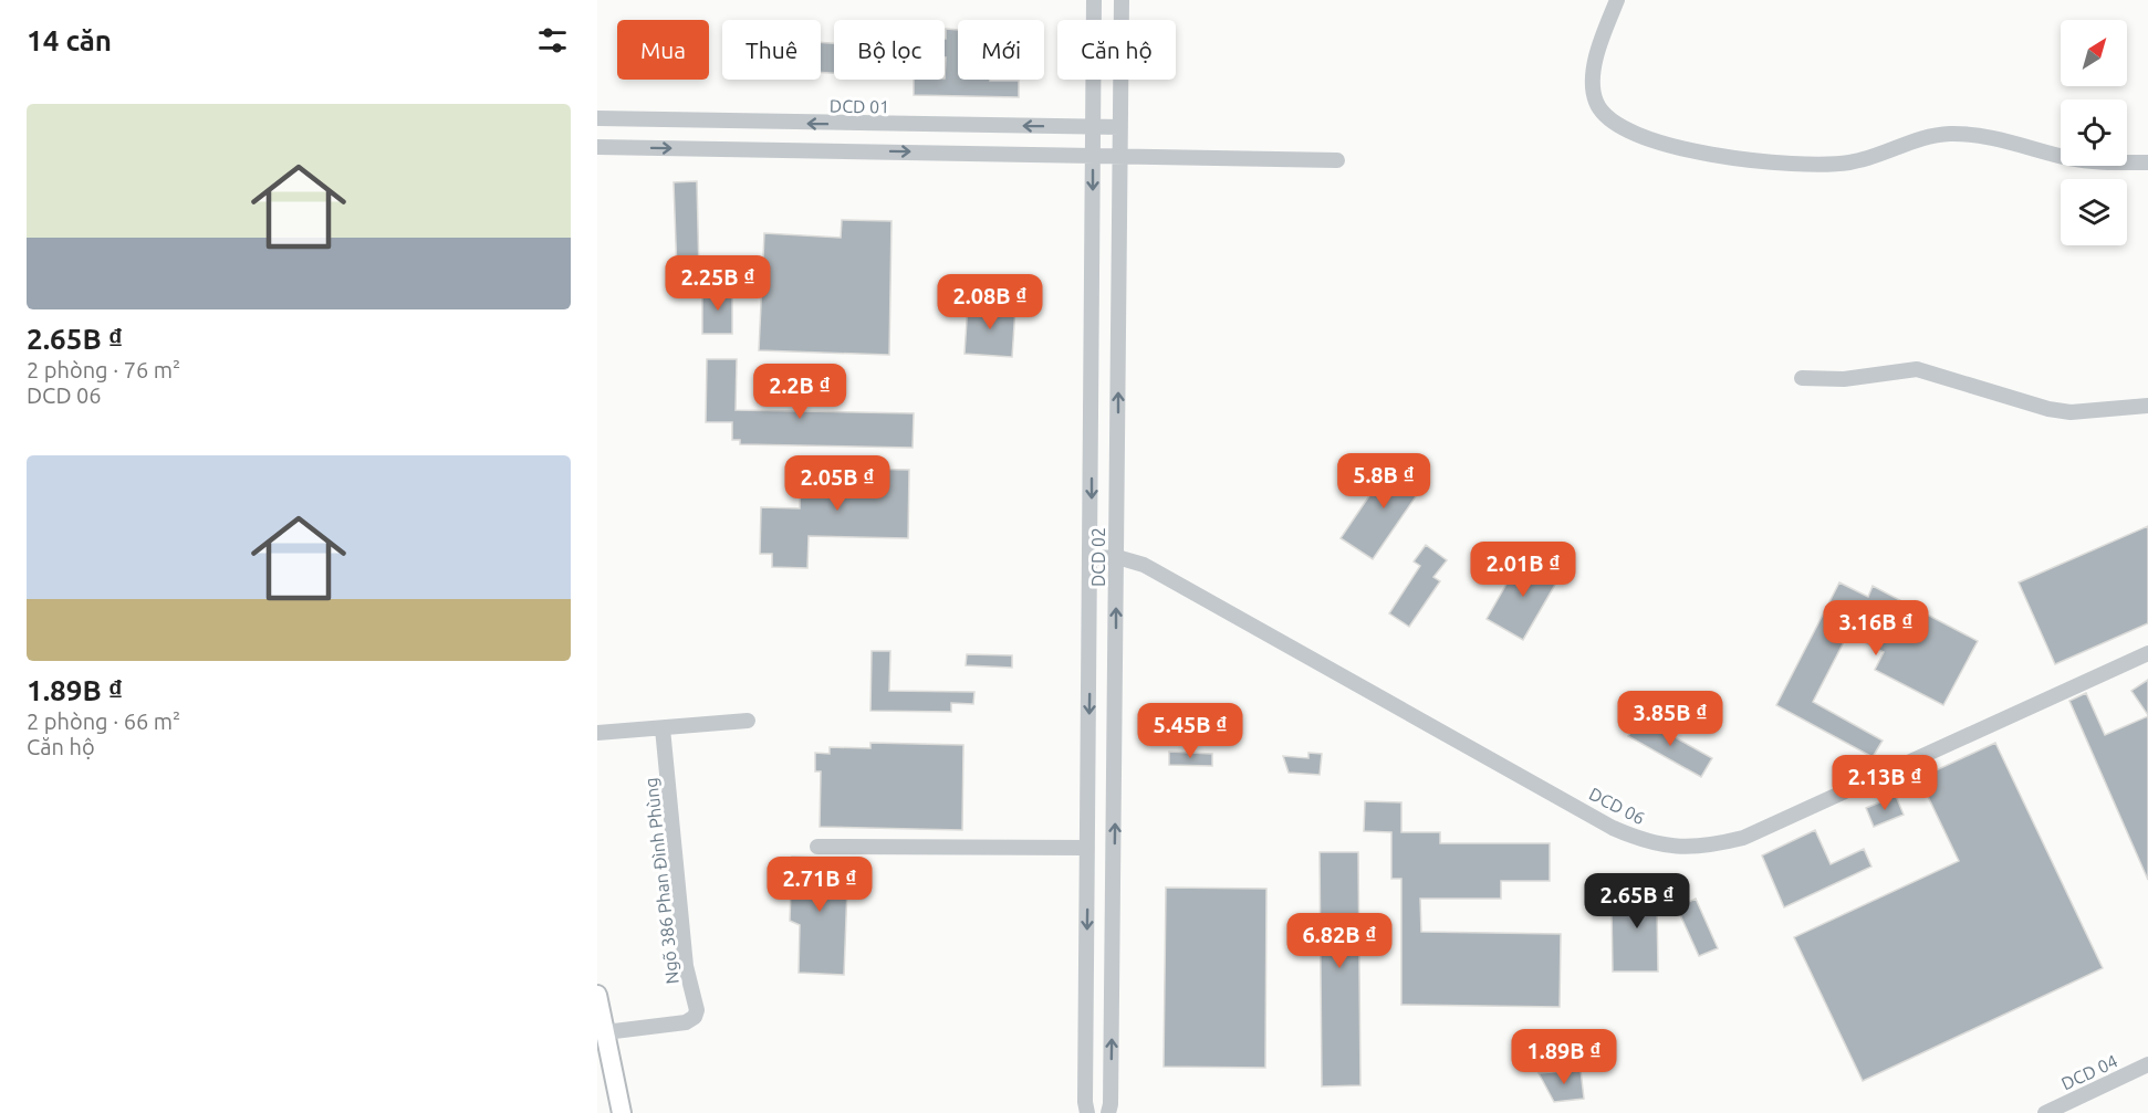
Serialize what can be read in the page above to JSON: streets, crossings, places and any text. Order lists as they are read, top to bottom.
{
  "streets": {
    "street": [
      "DCD 01",
      "DCD 02",
      "DCD 06",
      "Ngõ 386 Phan Đình Phùng",
      "DCD 04"
    ]
  },
  "crossings": [
    ["DCD 01", "DCD 02"],
    ["DCD 02", "DCD 06"]
  ],
  "north": "top right",
  "page": {
    "heading": "14 căn",
    "chip": [
      "Mua",
      "Thuê",
      "Bộ lọc",
      "Mới",
      "Căn hộ"
    ],
    "list": [
      {
        "name": "2.65B ₫",
        "note": "2 phòng · 76 m² · DCD 06"
      },
      {
        "name": "1.89B ₫",
        "note": "2 phòng · 66 m² · Căn hộ"
      }
    ],
    "price": [
      "2.25B ₫",
      "2.08B ₫",
      "2.2B ₫",
      "5.8B ₫",
      "2.05B ₫",
      "2.01B ₫",
      "3.16B ₫",
      "3.85B ₫",
      "5.45B ₫",
      "2.13B ₫",
      "2.71B ₫",
      "2.65B ₫",
      "6.82B ₫",
      "1.89B ₫"
    ]
  }
}
